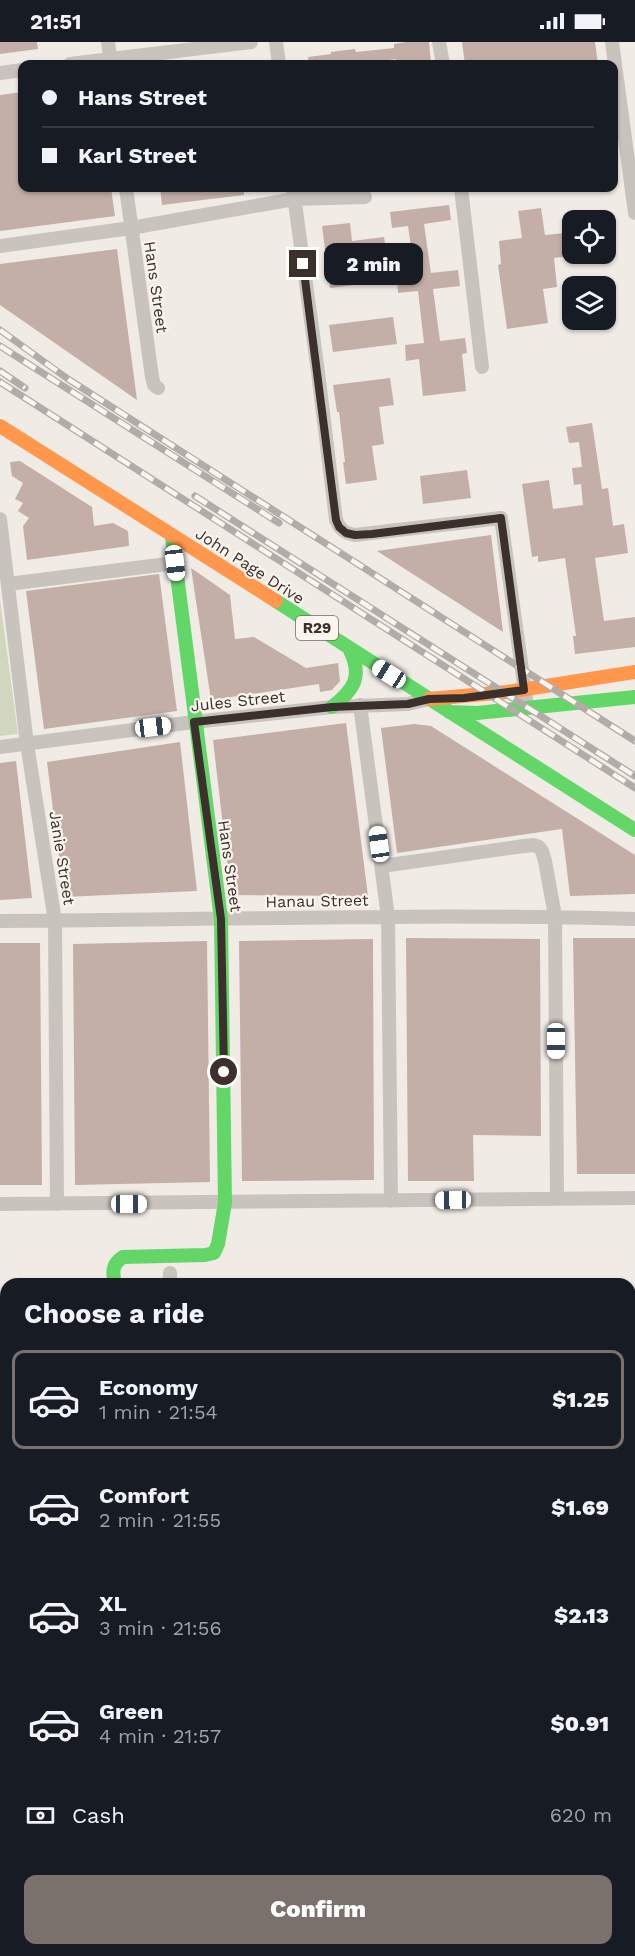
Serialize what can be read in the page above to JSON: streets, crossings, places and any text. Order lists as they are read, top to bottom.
{
  "streets": {
    "main road": [
      "Hans Street",
      "John Page Drive",
      "R29",
      "Jules Street"
    ],
    "street": ["Janie Street", "Hanau Street"]
  },
  "crossings": [
    ["Hans Street", "John Page Drive"],
    ["Hans Street", "Jules Street"],
    ["Hans Street", "Hanau Street"],
    ["John Page Drive", "Jules Street"],
    ["Jules Street", "Janie Street"],
    ["Janie Street", "Hanau Street"]
  ],
  "page": {
    "status": "21:51",
    "banner": ["Hans Street", "Karl Street"],
    "bubble": "2 min",
    "heading": "Choose a ride",
    "list": [
      {
        "name": "Economy",
        "note": "1 min · 21:54",
        "value": "$1.25"
      },
      {
        "name": "Comfort",
        "note": "2 min · 21:55",
        "value": "$1.69"
      },
      {
        "name": "XL",
        "note": "3 min · 21:56",
        "value": "$2.13"
      },
      {
        "name": "Green",
        "note": "4 min · 21:57",
        "value": "$0.91"
      }
    ],
    "pay": ["Cash", "620 m"],
    "buttons": "Confirm"
  }
}
